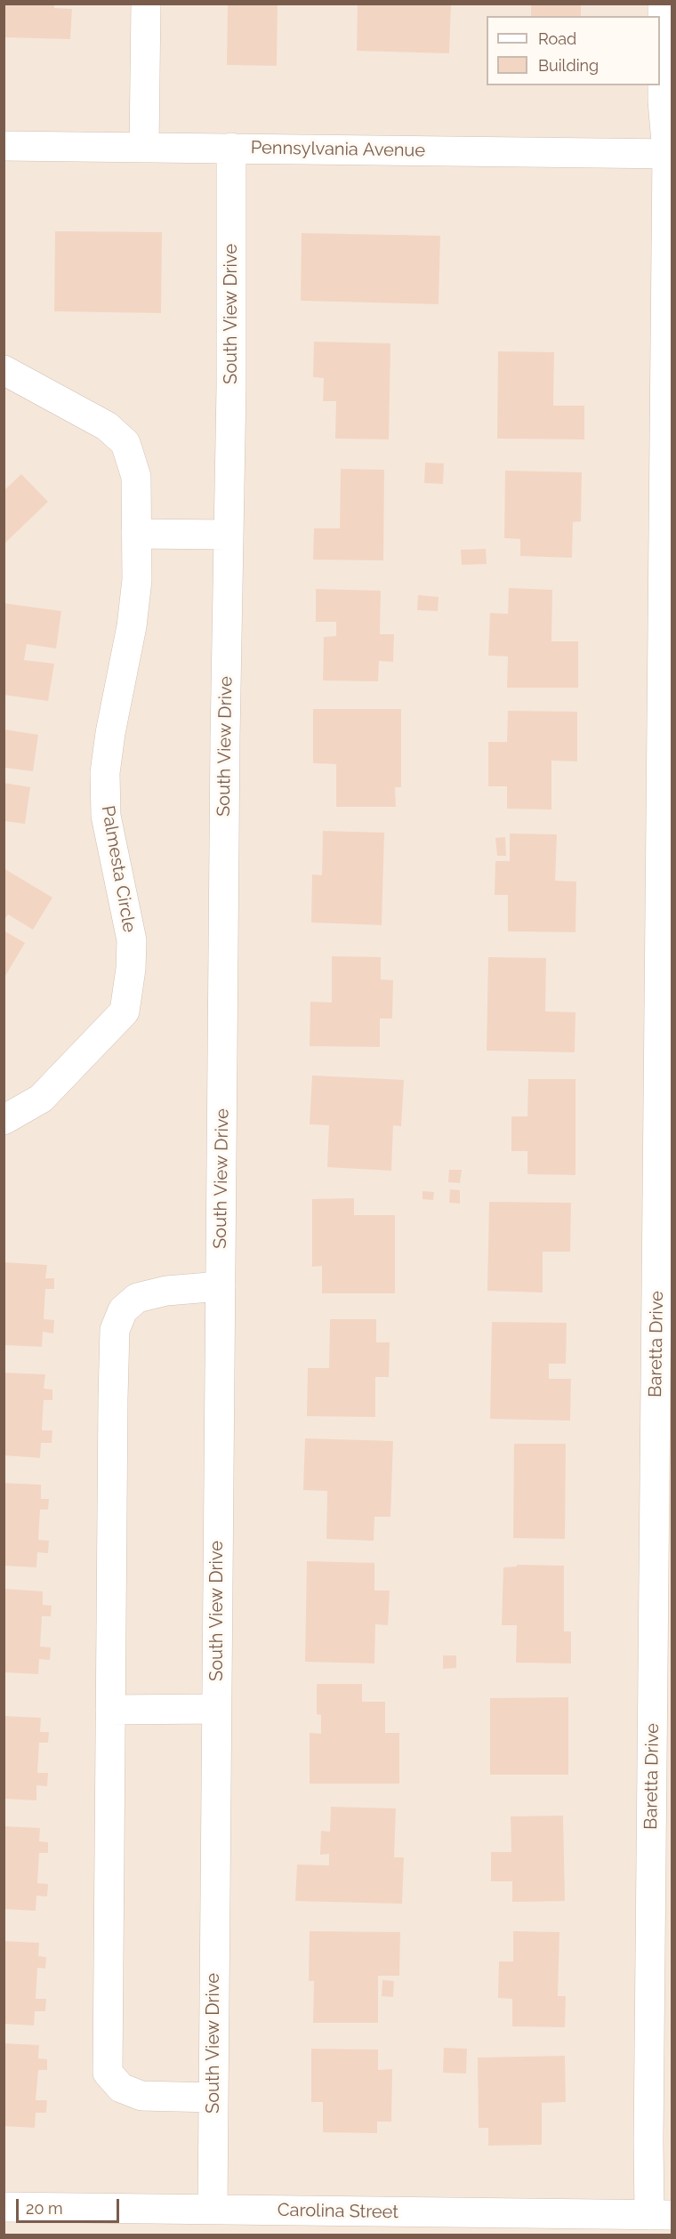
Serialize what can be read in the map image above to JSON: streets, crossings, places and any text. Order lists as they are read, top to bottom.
{
  "streets": {
    "street": [
      "Pennsylvania Avenue",
      "South View Drive",
      "Palmesta Circle",
      "Baretta Drive",
      "Carolina Street"
    ]
  },
  "crossings": [
    ["Pennsylvania Avenue", "South View Drive"],
    ["Pennsylvania Avenue", "Baretta Drive"],
    ["South View Drive", "Carolina Street"],
    ["Baretta Drive", "Carolina Street"]
  ],
  "legend": ["Road", "Building"],
  "scale_bar": "20 m"
}
